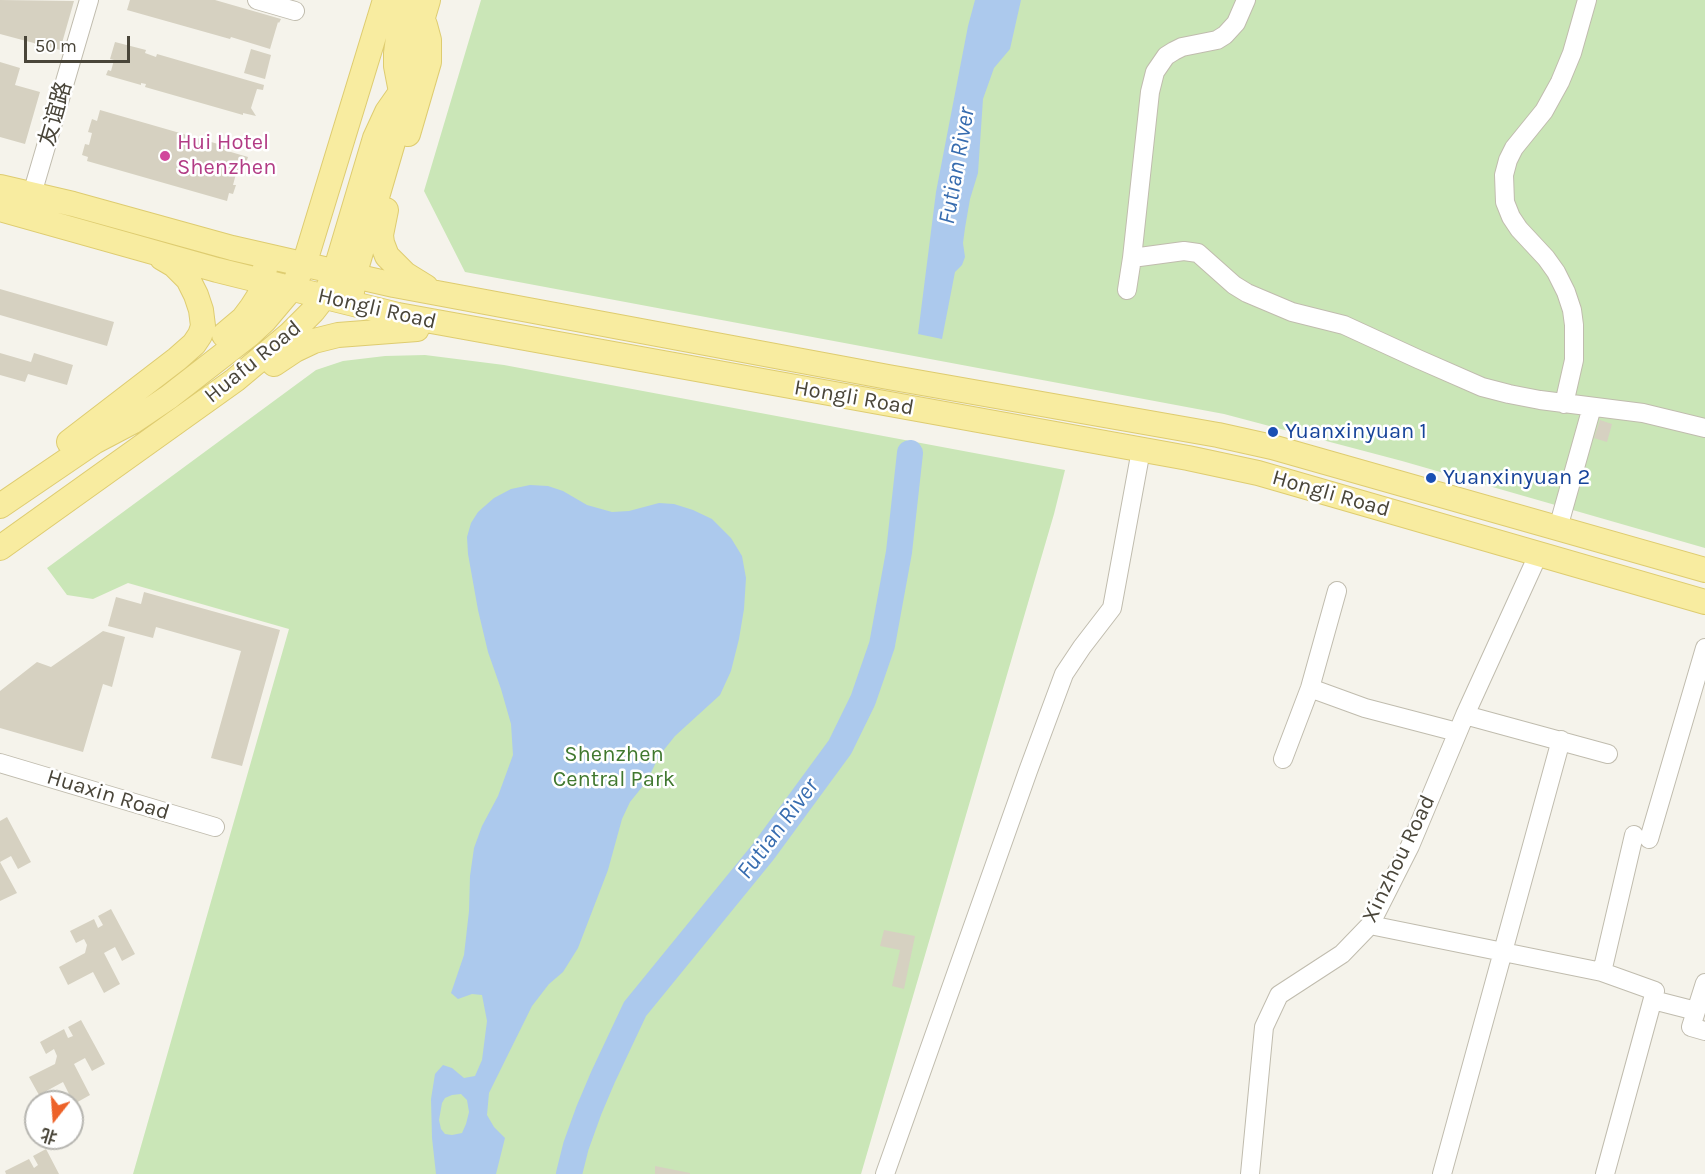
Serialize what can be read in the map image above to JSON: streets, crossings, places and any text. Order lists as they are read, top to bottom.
{
  "streets": {
    "main road": ["Hongli Road", "Huafu Road"],
    "street": ["友谊路", "Huaxin Road", "Xinzhou Road"]
  },
  "crossings": [
    ["友谊路", "Hongli Road"],
    ["Hongli Road", "Huafu Road"],
    ["Hongli Road", "Xinzhou Road"]
  ],
  "water": ["Futian River"],
  "parks": ["Shenzhen Central Park"],
  "places": ["Hui Hotel Shenzhen", "Yuanxinyuan 1", "Yuanxinyuan 2"],
  "scale_bar": "50 m",
  "north": "bottom"
}
